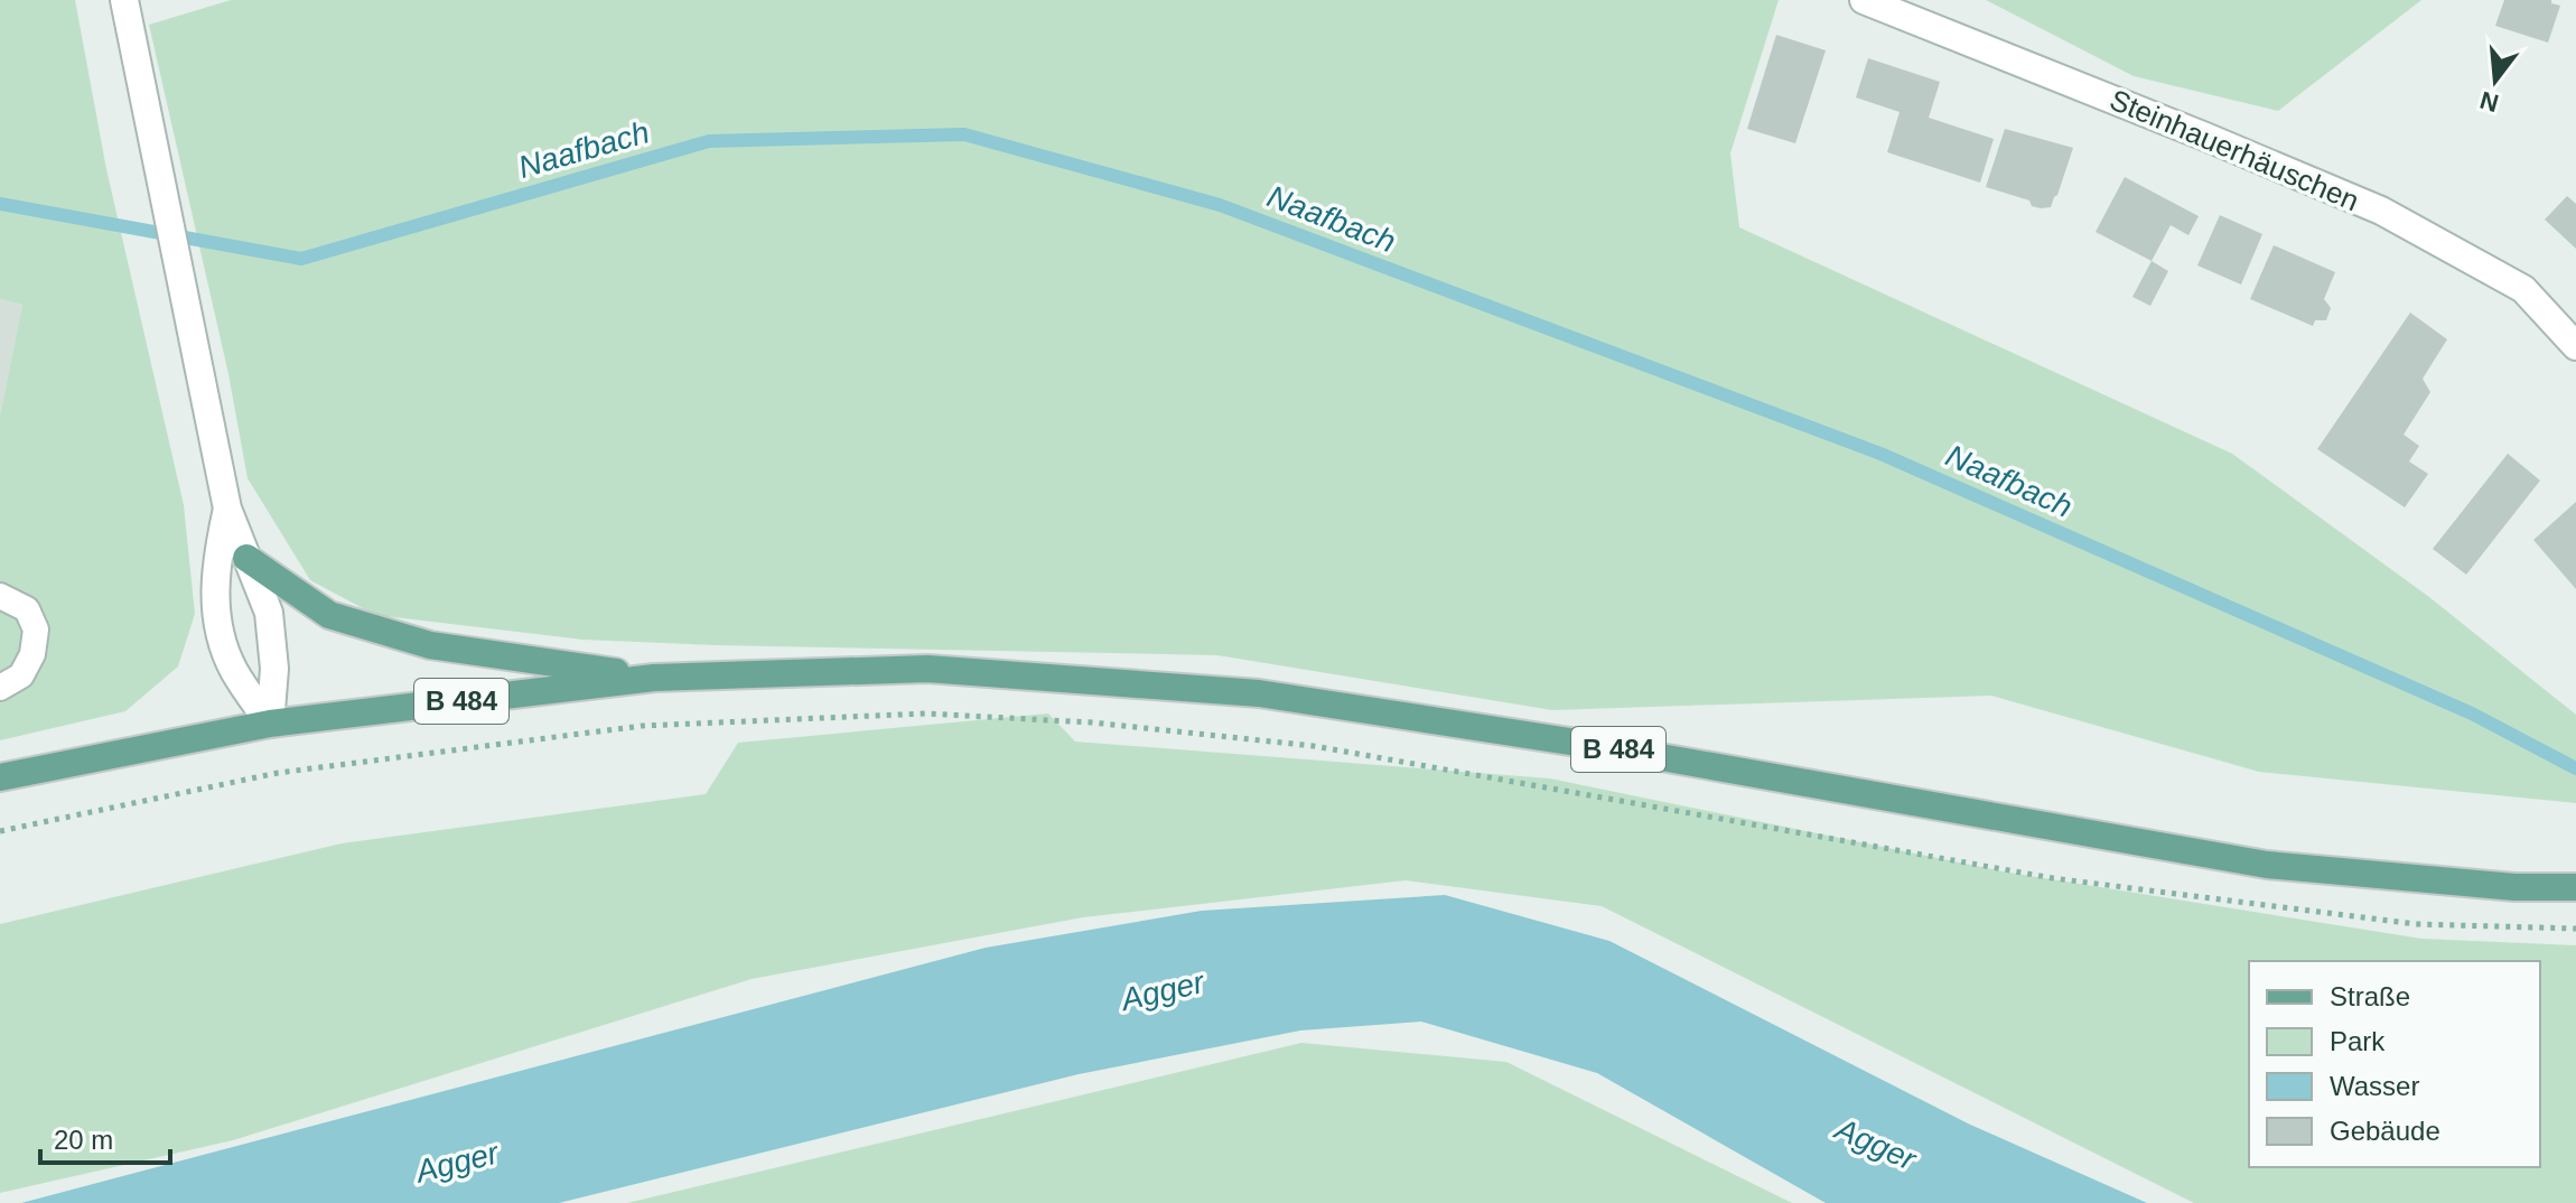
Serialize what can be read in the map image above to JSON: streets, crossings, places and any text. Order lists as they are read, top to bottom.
{
  "streets": {
    "main road": ["B 484"],
    "street": ["Steinhauerhäuschen"]
  },
  "water": ["Naafbach", "Agger"],
  "legend": [
    "Straße",
    "Park",
    "Wasser",
    "Gebäude"
  ],
  "scale_bar": "20 m",
  "north": "bottom"
}
